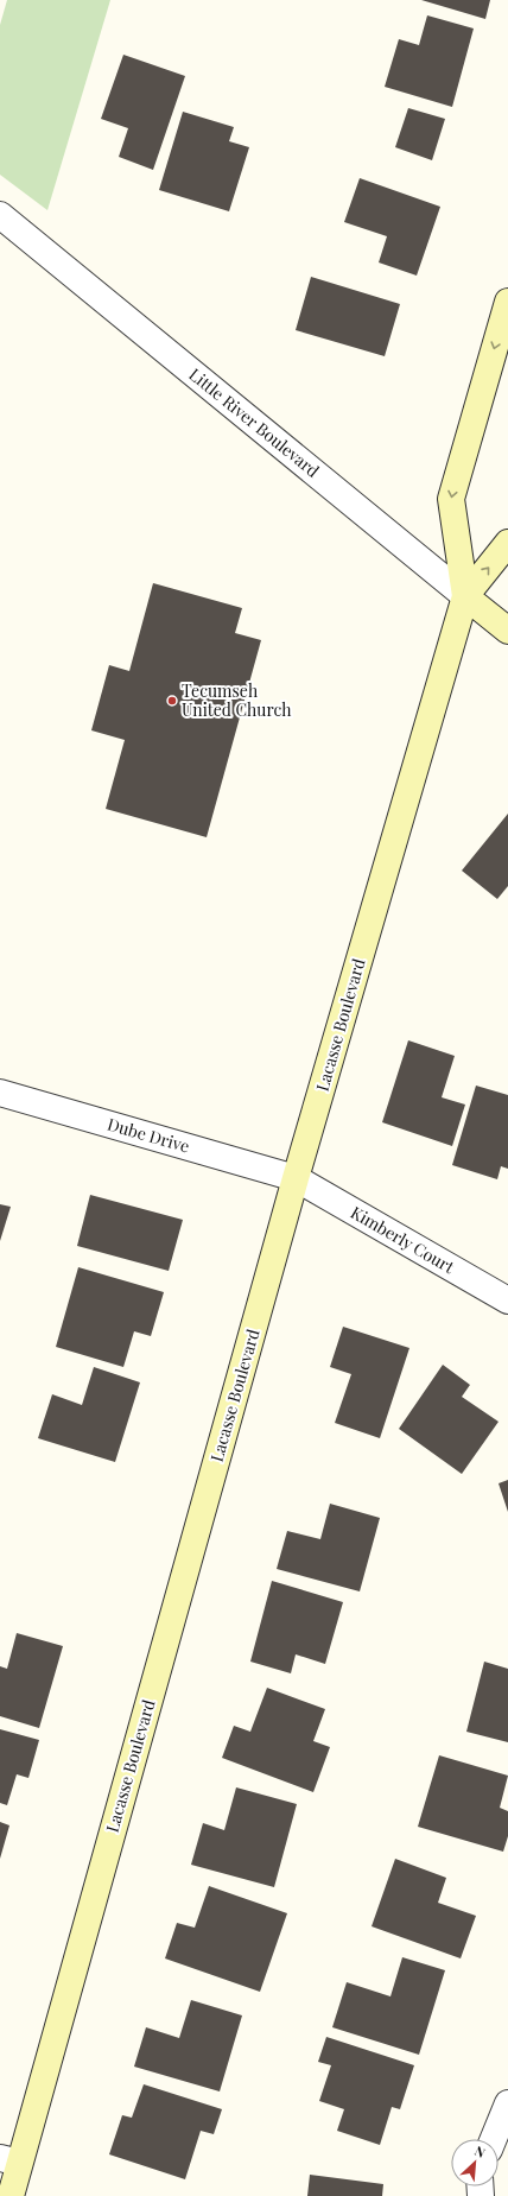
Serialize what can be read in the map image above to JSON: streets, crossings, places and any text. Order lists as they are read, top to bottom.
{
  "streets": {
    "street": [
      "Little River Boulevard",
      "Lacasse Boulevard",
      "Dube Drive",
      "Kimberly Court"
    ]
  },
  "crossings": [
    ["Little River Boulevard", "Lacasse Boulevard"],
    ["Lacasse Boulevard", "Dube Drive"],
    ["Lacasse Boulevard", "Kimberly Court"],
    ["Dube Drive", "Kimberly Court"]
  ],
  "places": ["Tecumseh United Church"],
  "north": "top right"
}
